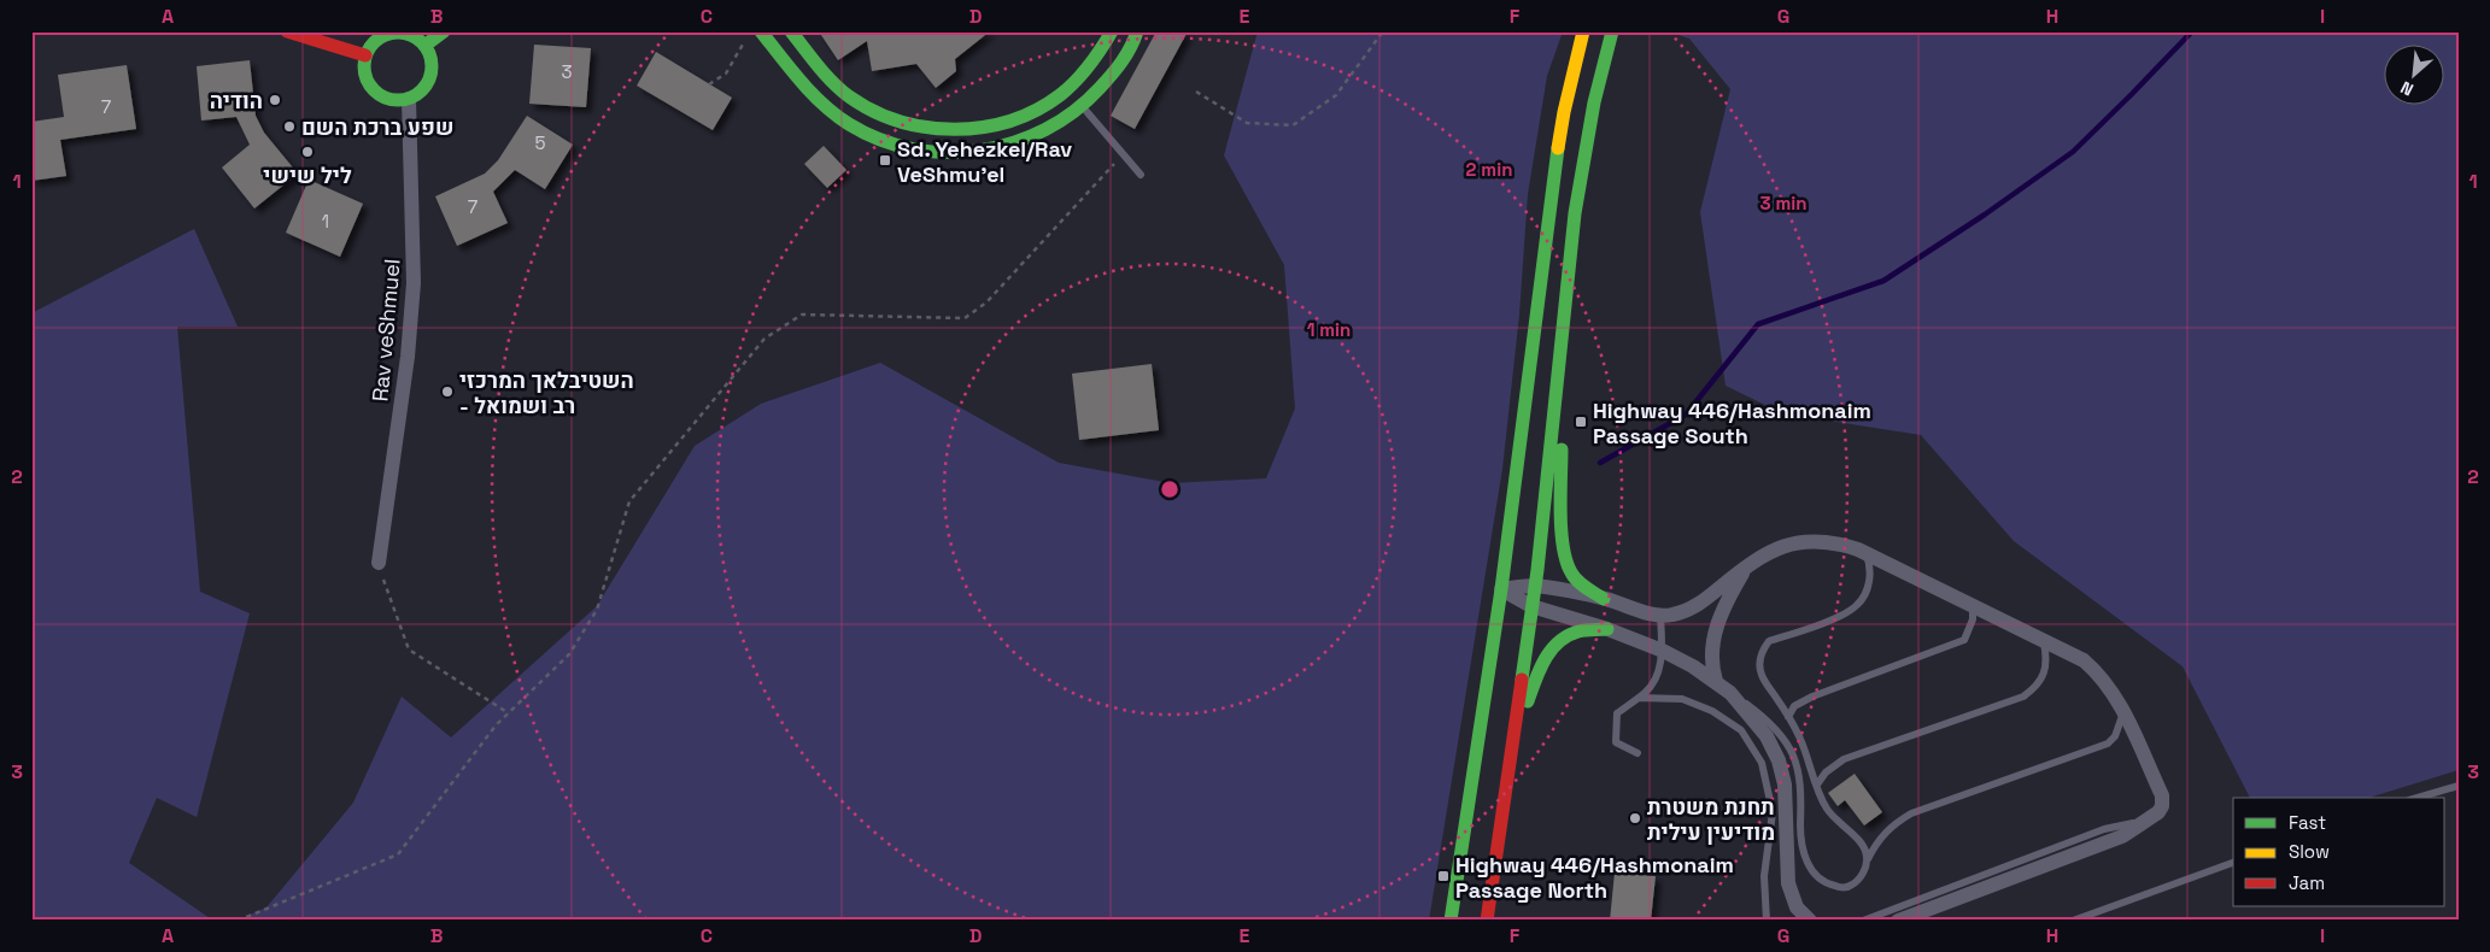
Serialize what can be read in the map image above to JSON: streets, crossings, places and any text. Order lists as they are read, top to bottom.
{
  "streets": {
    "street": ["Rav veShmuel"]
  },
  "places": {
    "other": [
      "הודיה",
      "שפע ברכת השם",
      "ליל שישי",
      "השטיבלאך המרכזי - רב ושמואל",
      "תחנת משטרת מודיעין עילית"
    ],
    "transit": ["Sd. Yehezkel/Rav VeShmu'el", "Highway 446/Hashmonaim Passage South", "Highway 446/Hashmonaim Passage North"]
  },
  "house_numbers": [
    "3",
    "7",
    "5",
    "7",
    "1"
  ],
  "legend": ["Fast", "Slow", "Jam"],
  "north": "bottom left",
  "grid": {
    "columns": [
      "A",
      "B",
      "C",
      "D",
      "E",
      "F",
      "G",
      "H",
      "I"
    ],
    "rows": ["1", "2", "3"]
  },
  "rings": ["2 min", "3 min", "1 min"]
}
